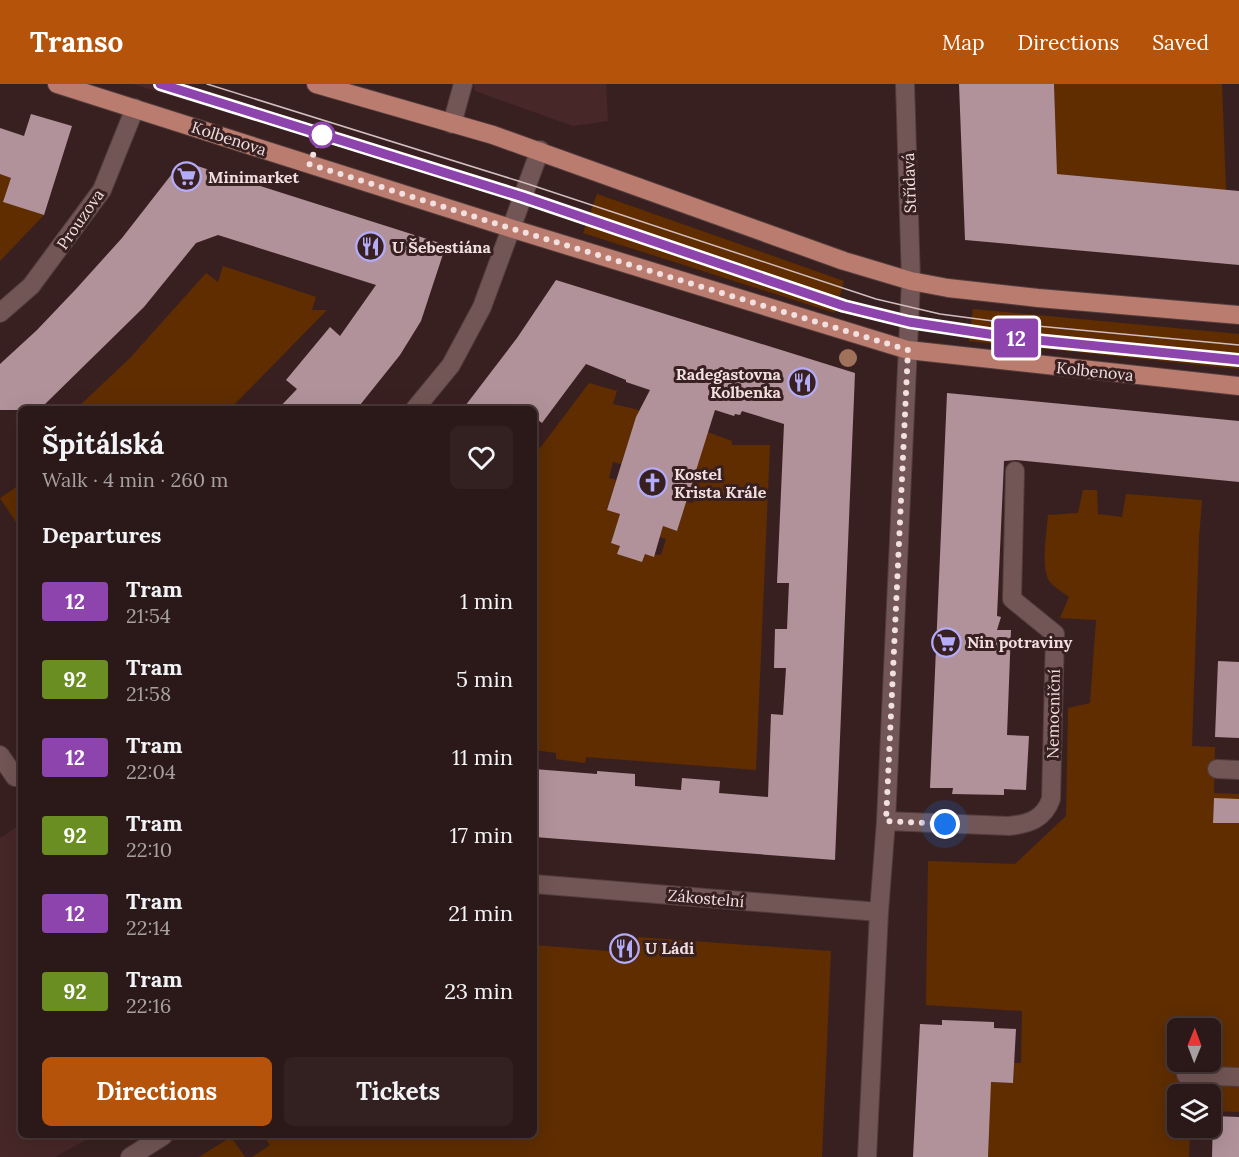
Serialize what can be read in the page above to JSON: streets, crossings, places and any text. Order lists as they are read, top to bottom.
{
  "streets": {
    "main road": ["Kolbenova"],
    "street": [
      "Střídavá",
      "Prouzova",
      "Nemocniční",
      "Zákostelní"
    ]
  },
  "crossings": [
    ["Kolbenova", "Prouzova"]
  ],
  "places": {
    "supermarket": ["Minimarket", "Nin potraviny"],
    "restaurant": ["U Šebestiána", "Radegastovna Kolbenka", "U Ládi"],
    "church": ["Kostel Krista Krále"]
  },
  "lines": ["tram line 12"],
  "north": "top",
  "page": {
    "header": "Transo",
    "nav": ["Map", "Directions", "Saved"],
    "on_map": "12",
    "heading": [
      ["Špitálská", "Walk · 4 min · 260 m"],
      "Departures"
    ],
    "list": [
      {
        "mark": "12",
        "name": "Tram",
        "note": "21:54",
        "value": "1 min"
      },
      {
        "mark": "92",
        "name": "Tram",
        "note": "21:58",
        "value": "5 min"
      },
      {
        "mark": "12",
        "name": "Tram",
        "note": "22:04",
        "value": "11 min"
      },
      {
        "mark": "92",
        "name": "Tram",
        "note": "22:10",
        "value": "17 min"
      },
      {
        "mark": "12",
        "name": "Tram",
        "note": "22:14",
        "value": "21 min"
      },
      {
        "mark": "92",
        "name": "Tram",
        "note": "22:16",
        "value": "23 min"
      }
    ],
    "buttons": ["Directions", "Tickets"]
  }
}
